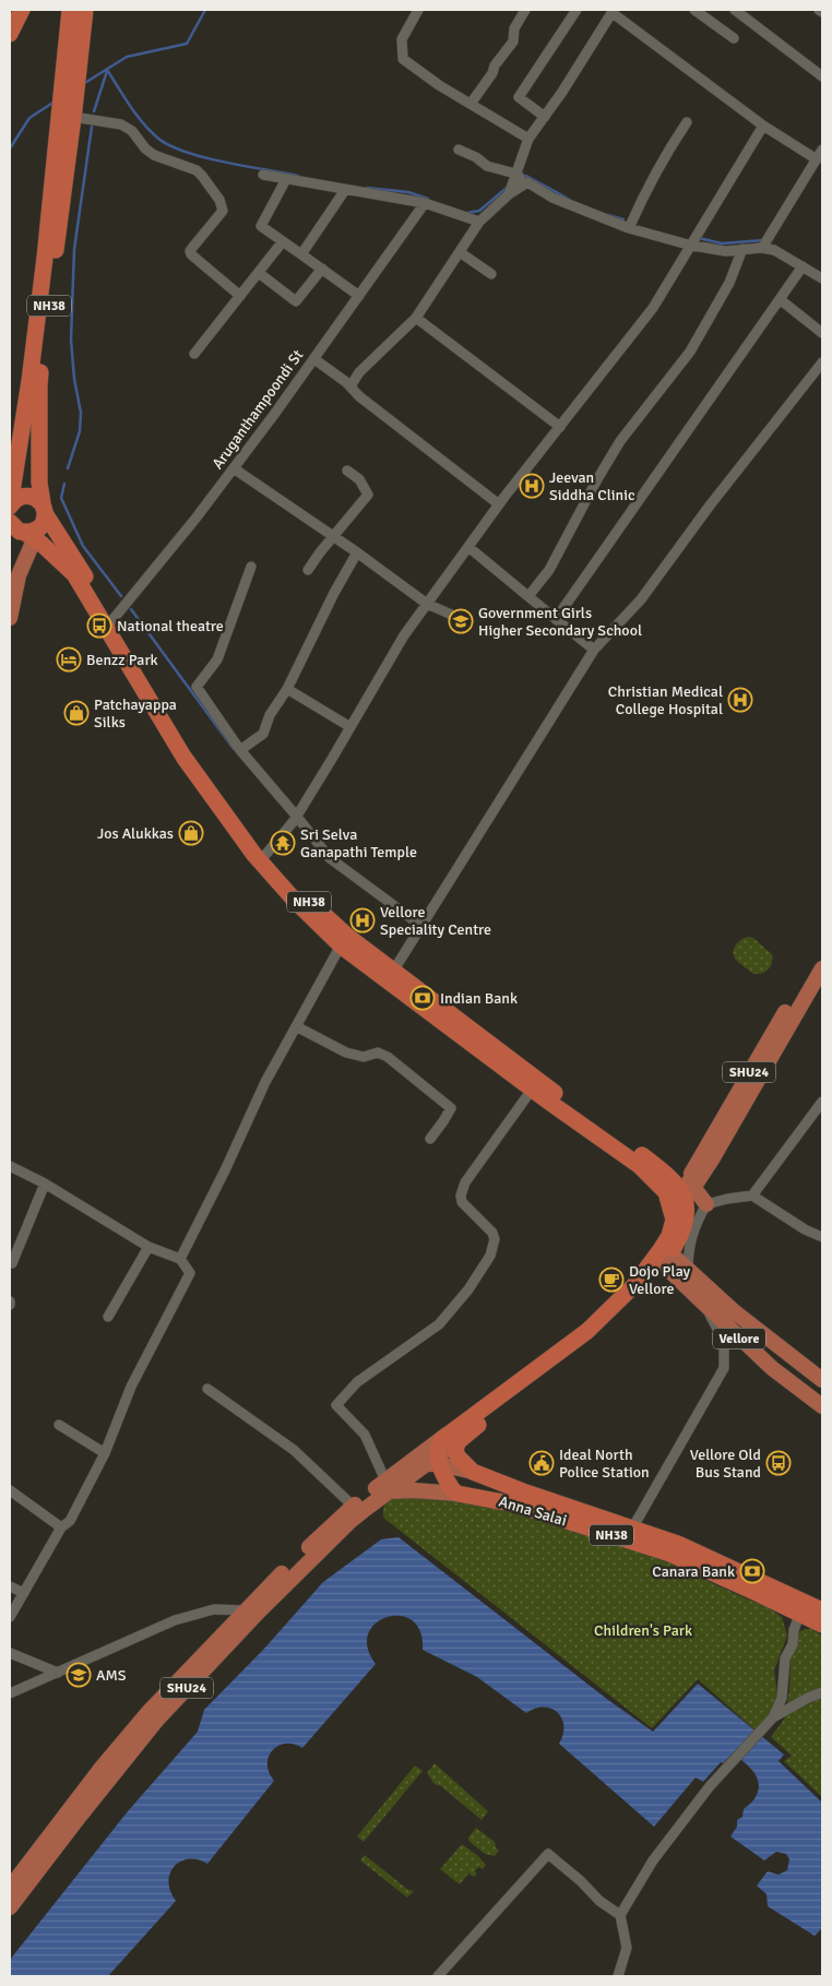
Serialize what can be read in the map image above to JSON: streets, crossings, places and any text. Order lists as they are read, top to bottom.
{
  "streets": {
    "highway": ["NH38", "Anna Salai"],
    "main road": ["SHU24", "Vellore"],
    "street": ["Aruganthampoondi St"]
  },
  "crossings": [
    ["NH38", "Aruganthampoondi St"],
    ["NH38", "SHU24"]
  ],
  "parks": ["Children's Park"],
  "places": {
    "hospital": ["Jeevan Siddha Clinic", "Christian Medical College Hospital", "Vellore Speciality Centre"],
    "school or university": ["Government Girls Higher Secondary School", "AMS"],
    "bus stop": ["National theatre", "Vellore Old Bus Stand"],
    "hotel": ["Benzz Park"],
    "shop": ["Patchayappa Silks", "Jos Alukkas"],
    "temple": ["Sri Selva Ganapathi Temple"],
    "bank": ["Indian Bank", "Canara Bank"],
    "cafe": ["Dojo Play Vellore"],
    "public building": ["Ideal North Police Station"]
  }
}
